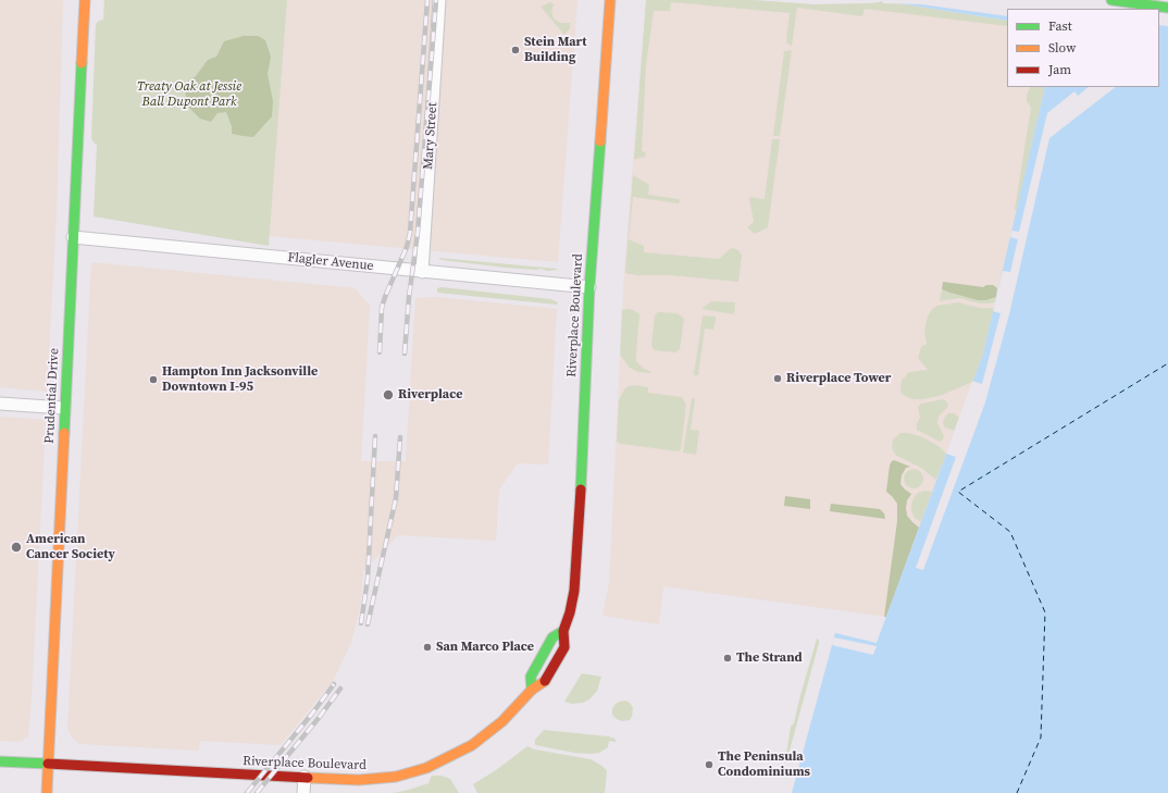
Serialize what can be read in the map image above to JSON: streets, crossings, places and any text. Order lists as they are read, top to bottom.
{
  "streets": {
    "main road": ["Riverplace Boulevard", "Prudential Drive"],
    "street": ["Mary Street", "Flagler Avenue"]
  },
  "crossings": [
    ["Mary Street", "Flagler Avenue"],
    ["Flagler Avenue", "Riverplace Boulevard"],
    ["Flagler Avenue", "Prudential Drive"],
    ["Riverplace Boulevard", "Prudential Drive"]
  ],
  "parks": ["Treaty Oak at Jessie Ball Dupont Park"],
  "places": [
    "Stein Mart Building",
    "Riverplace Tower",
    "Hampton Inn Jacksonville Downtown I-95",
    "Riverplace",
    "American Cancer Society",
    "San Marco Place",
    "The Strand",
    "The Peninsula Condominiums"
  ],
  "legend": ["Fast", "Slow", "Jam"]
}
